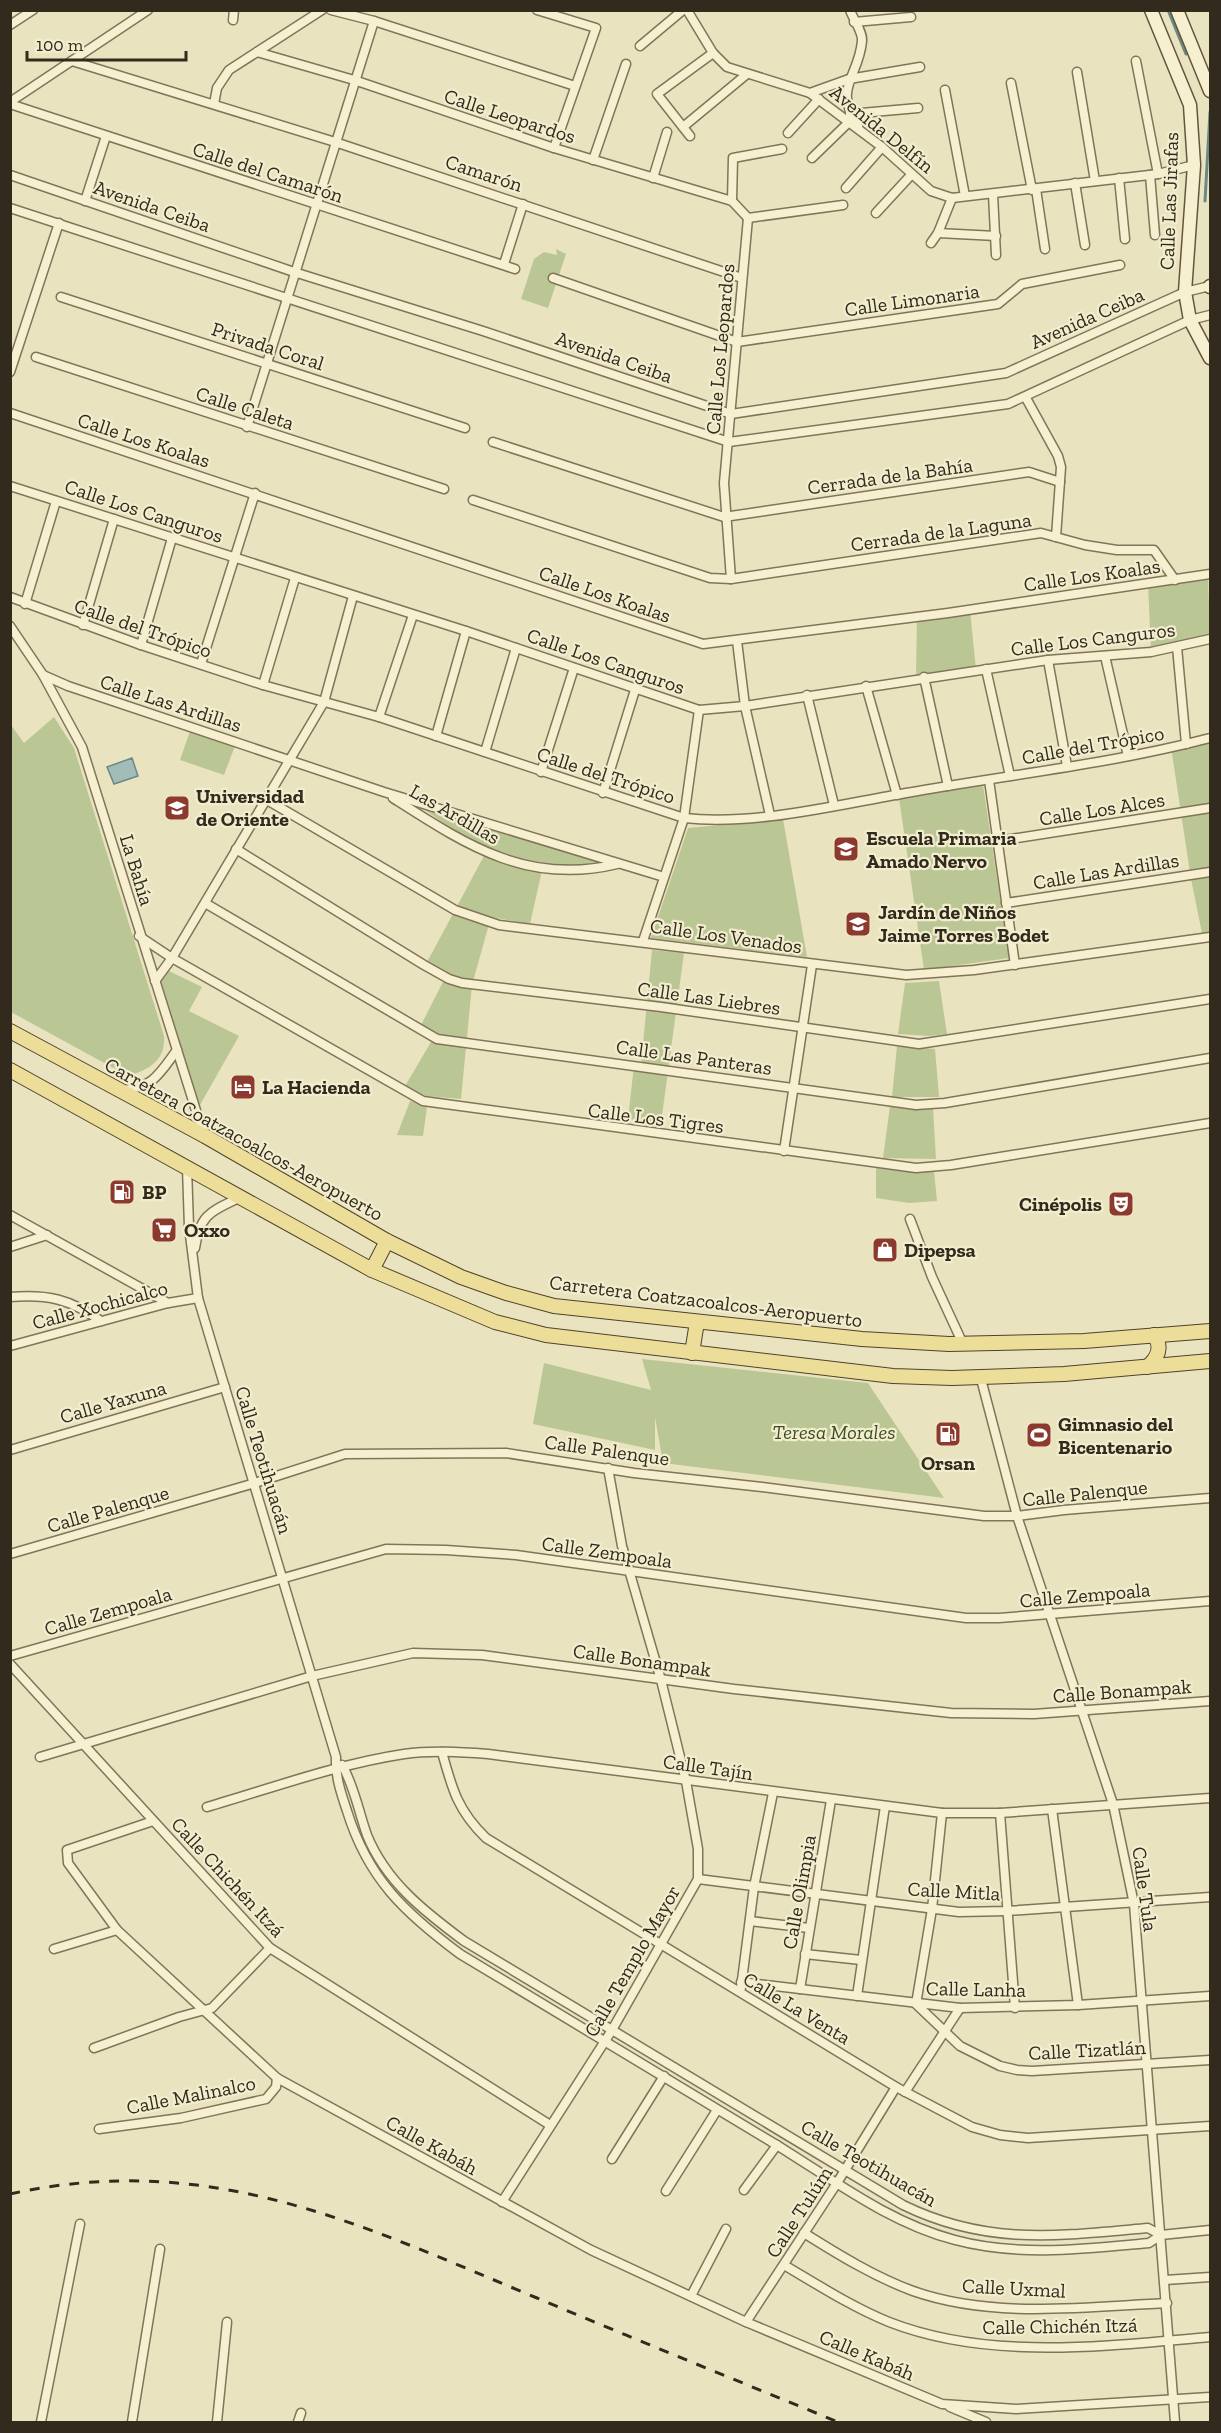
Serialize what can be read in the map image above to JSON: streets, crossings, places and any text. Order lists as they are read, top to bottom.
{
  "streets": {
    "main road": ["Calle Las Jirafas", "Carretera Coatzacoalcos-Aeropuerto"],
    "street": [
      "Calle Leopardos",
      "Avenida Delfín",
      "Calle del Camarón",
      "Camarón",
      "Avenida Ceiba",
      "Calle Limonaria",
      "Privada Coral",
      "Calle Los Leopardos",
      "Calle Caleta",
      "Calle Los Koalas",
      "Cerrada de la Bahía",
      "Calle Los Canguros",
      "Cerrada de la Laguna",
      "Calle del Trópico",
      "Calle Las Ardillas",
      "Calle Los Alces",
      "Las Ardillas",
      "La Bahía",
      "Calle Los Venados",
      "Calle Las Liebres",
      "Calle Las Panteras",
      "Calle Los Tigres",
      "Calle Xochicalco",
      "Calle Yaxuna",
      "Calle Palenque",
      "Calle Teotihuacán",
      "Calle Zempoala",
      "Calle Bonampak",
      "Calle Tajín",
      "Calle Chichén Itzá",
      "Calle Tula",
      "Calle Mitla",
      "Calle Olimpia",
      "Calle Templo Mayor",
      "Calle Lanha",
      "Calle La Venta",
      "Calle Tizatlán",
      "Calle Malinalco",
      "Calle Kabáh",
      "Calle Tulúm",
      "Calle Uxmal"
    ]
  },
  "crossings": [
    ["Calle del Camarón", "Camarón"],
    ["Camarón", "Calle Los Leopardos"],
    ["Calle Las Jirafas", "Avenida Ceiba"],
    ["Avenida Ceiba", "Calle Los Leopardos"],
    ["Calle Limonaria", "Calle Los Leopardos"],
    ["Calle Los Leopardos", "Cerrada de la Bahía"],
    ["Calle Los Leopardos", "Cerrada de la Laguna"],
    ["Calle Los Koalas", "Cerrada de la Laguna"],
    ["Calle Las Ardillas", "Las Ardillas"],
    ["Calle Las Ardillas", "La Bahía"],
    ["La Bahía", "Calle Los Tigres"],
    ["La Bahía", "Carretera Coatzacoalcos-Aeropuerto"],
    ["Calle Xochicalco", "Calle Teotihuacán"],
    ["Calle Yaxuna", "Calle Teotihuacán"],
    ["Calle Palenque", "Calle Teotihuacán"],
    ["Calle Palenque", "Calle Tula"],
    ["Calle Palenque", "Calle Templo Mayor"],
    ["Calle Teotihuacán", "Calle Zempoala"],
    ["Calle Teotihuacán", "Calle Bonampak"],
    ["Calle Teotihuacán", "Calle Tajín"],
    ["Calle Teotihuacán", "Calle Tula"],
    ["Calle Teotihuacán", "Calle Templo Mayor"],
    ["Calle Teotihuacán", "Calle Tulúm"],
    ["Calle Zempoala", "Calle Tula"],
    ["Calle Zempoala", "Calle Templo Mayor"],
    ["Calle Bonampak", "Calle Chichén Itzá"],
    ["Calle Bonampak", "Calle Tula"],
    ["Calle Bonampak", "Calle Templo Mayor"],
    ["Calle Tajín", "Calle Tula"],
    ["Calle Tajín", "Calle Olimpia"],
    ["Calle Tajín", "Calle Templo Mayor"],
    ["Calle Tajín", "Calle La Venta"],
    ["Calle Chichén Itzá", "Calle Tula"],
    ["Calle Chichén Itzá", "Calle Templo Mayor"],
    ["Calle Chichén Itzá", "Calle Kabáh"],
    ["Calle Chichén Itzá", "Calle Tulúm"],
    ["Calle Tula", "Calle Mitla"],
    ["Calle Tula", "Calle Lanha"],
    ["Calle Tula", "Calle La Venta"],
    ["Calle Tula", "Calle Tizatlán"],
    ["Calle Tula", "Calle Kabáh"],
    ["Calle Tula", "Calle Uxmal"],
    ["Calle Mitla", "Calle Olimpia"],
    ["Calle Mitla", "Calle Templo Mayor"],
    ["Calle Olimpia", "Calle Lanha"],
    ["Calle Templo Mayor", "Calle La Venta"],
    ["Calle Templo Mayor", "Calle Kabáh"],
    ["Calle Lanha", "Calle Tizatlán"],
    ["Calle La Venta", "Calle Tulúm"],
    ["Calle Malinalco", "Calle Kabáh"],
    ["Calle Kabáh", "Calle Tulúm"],
    ["Calle Tulúm", "Calle Uxmal"]
  ],
  "parks": ["Teresa Morales"],
  "places": {
    "school or university": ["Universidad de Oriente", "Escuela Primaria Amado Nervo", "Jardín de Niños Jaime Torres Bodet"],
    "hotel": ["La Hacienda"],
    "fuel station": ["BP", "Orsan"],
    "theatre": ["Cinépolis"],
    "supermarket": ["Oxxo"],
    "shop": ["Dipepsa"],
    "sports": ["Gimnasio del Bicentenario"]
  },
  "scale_bar": "100 m"
}
